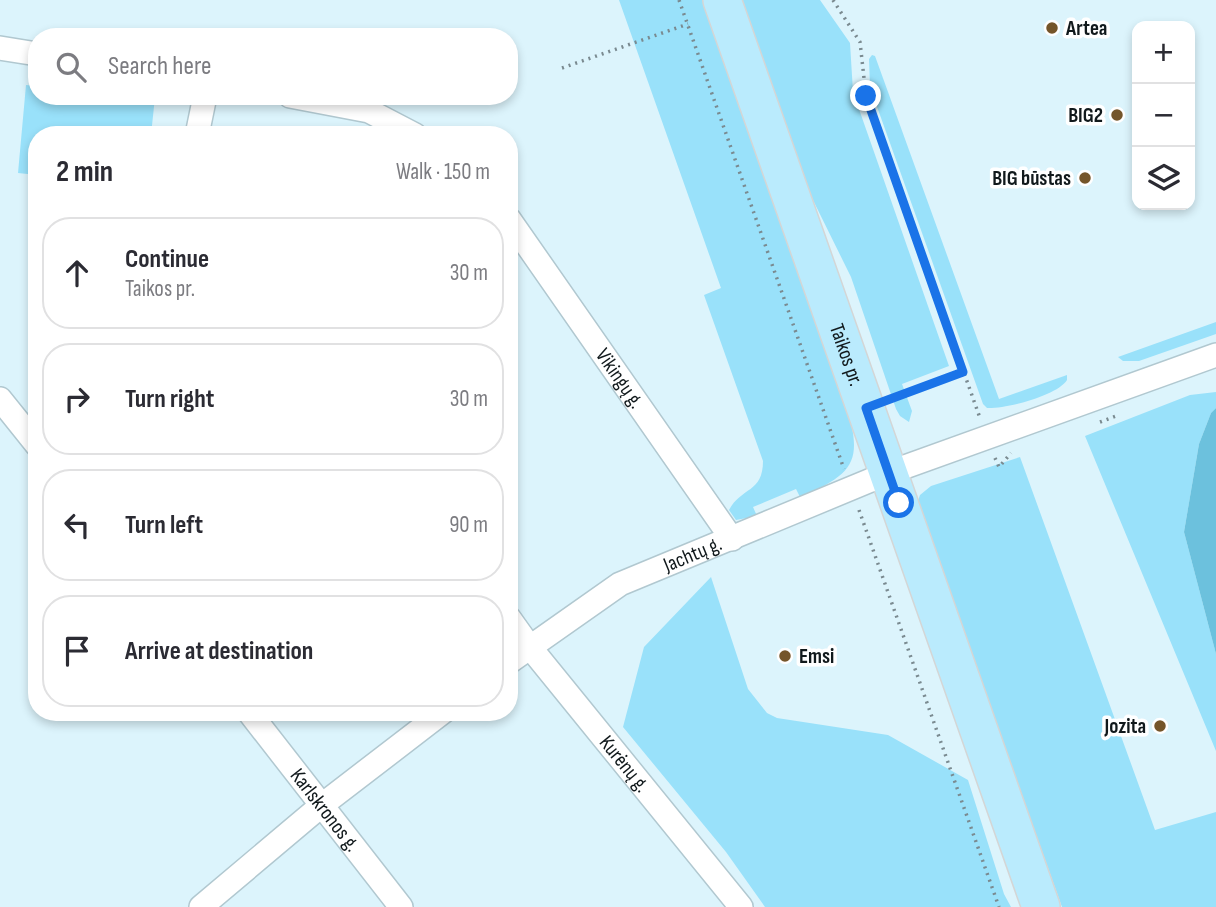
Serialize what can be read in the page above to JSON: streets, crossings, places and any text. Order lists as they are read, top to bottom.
{
  "streets": {
    "main road": ["Taikos pr."],
    "street": [
      "Vikingų g.",
      "Jachtų g.",
      "Kurėnų g.",
      "Karlskronos g."
    ]
  },
  "crossings": [
    ["Taikos pr.", "Jachtų g."],
    ["Vikingų g.", "Jachtų g."],
    ["Jachtų g.", "Kurėnų g."]
  ],
  "places": [
    "Artea",
    "BIG2",
    "BIG būstas",
    "Emsi",
    "Jozita"
  ],
  "page": {
    "map_buttons": ["+", "−"],
    "search": "Search here",
    "heading": ["2 min", "Walk · 150 m"],
    "list": [
      ["Continue", "Taikos pr.", "30 m"],
      ["Turn right", "30 m"],
      ["Turn left", "90 m"],
      "Arrive at destination"
    ]
  }
}
